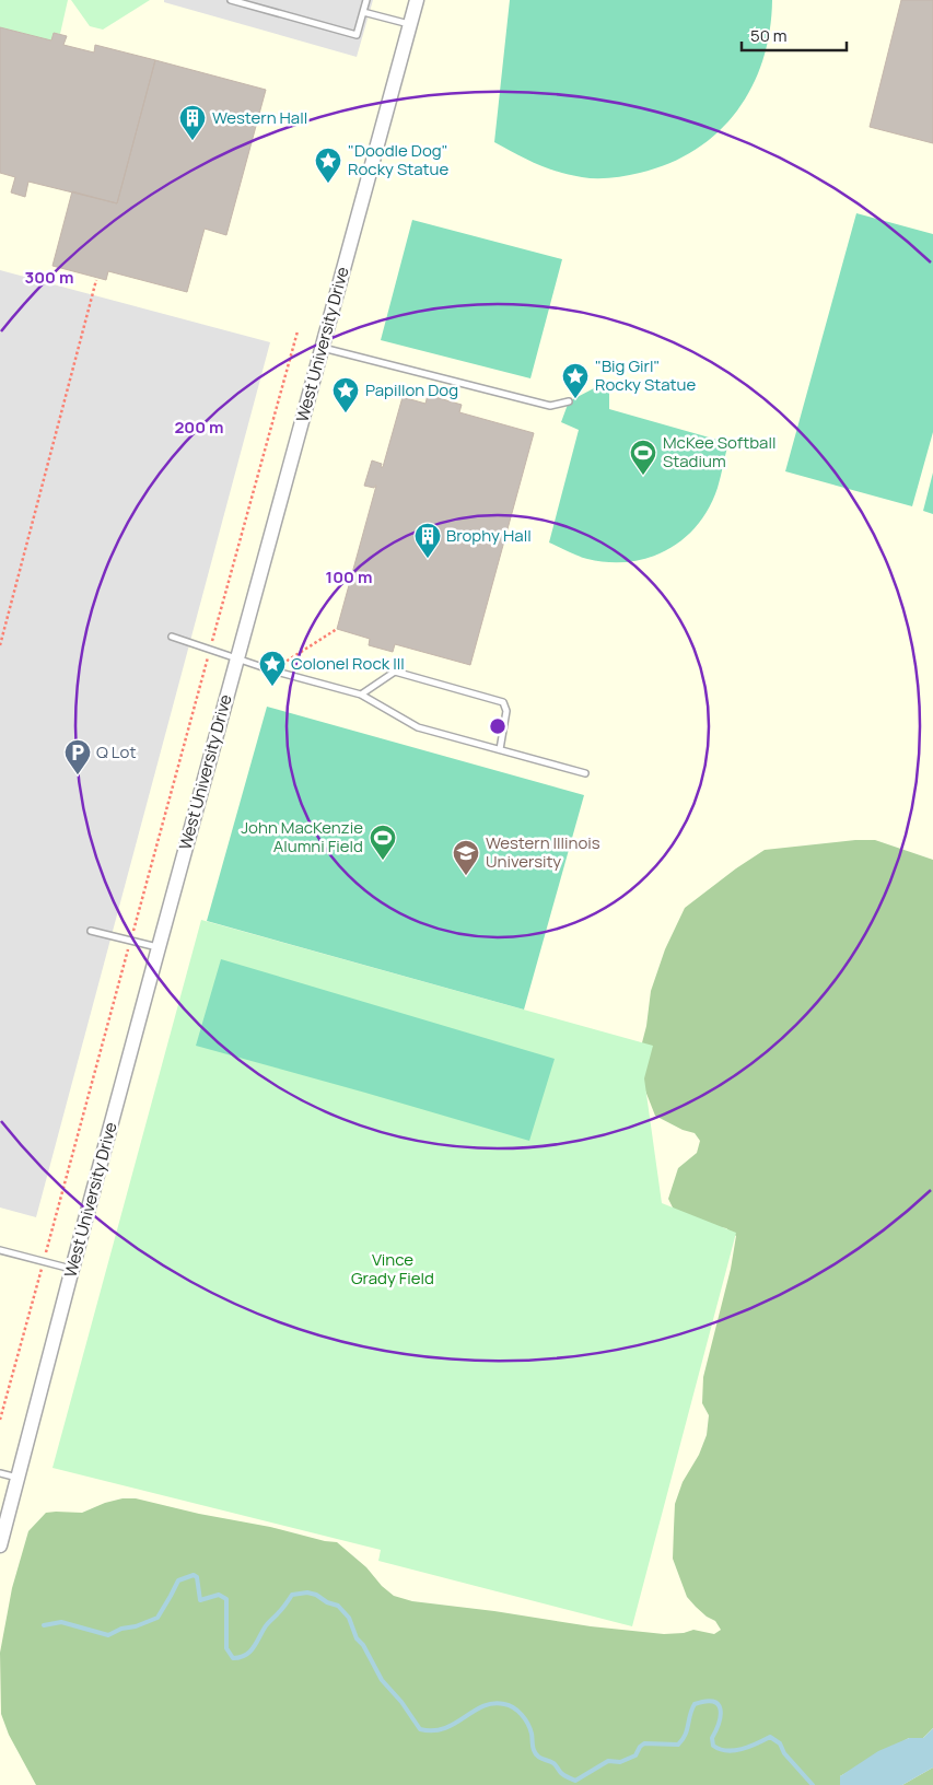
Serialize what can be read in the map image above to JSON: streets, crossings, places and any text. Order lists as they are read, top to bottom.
{
  "streets": {
    "street": ["West University Drive"]
  },
  "parks": ["Vince Grady Field"],
  "places": {
    "building": ["Western Hall", "Brophy Hall"],
    "place": [
      "\"Doodle Dog\" Rocky Statue",
      "\"Big Girl\" Rocky Statue",
      "Papillon Dog",
      "Colonel Rock III"
    ],
    "sports": ["McKee Softball Stadium", "John MacKenzie Alumni Field"],
    "parking": ["Q Lot"],
    "school or university": ["Western Illinois University"]
  },
  "scale_bar": "50 m",
  "rings": ["300 m", "200 m", "100 m"]
}
